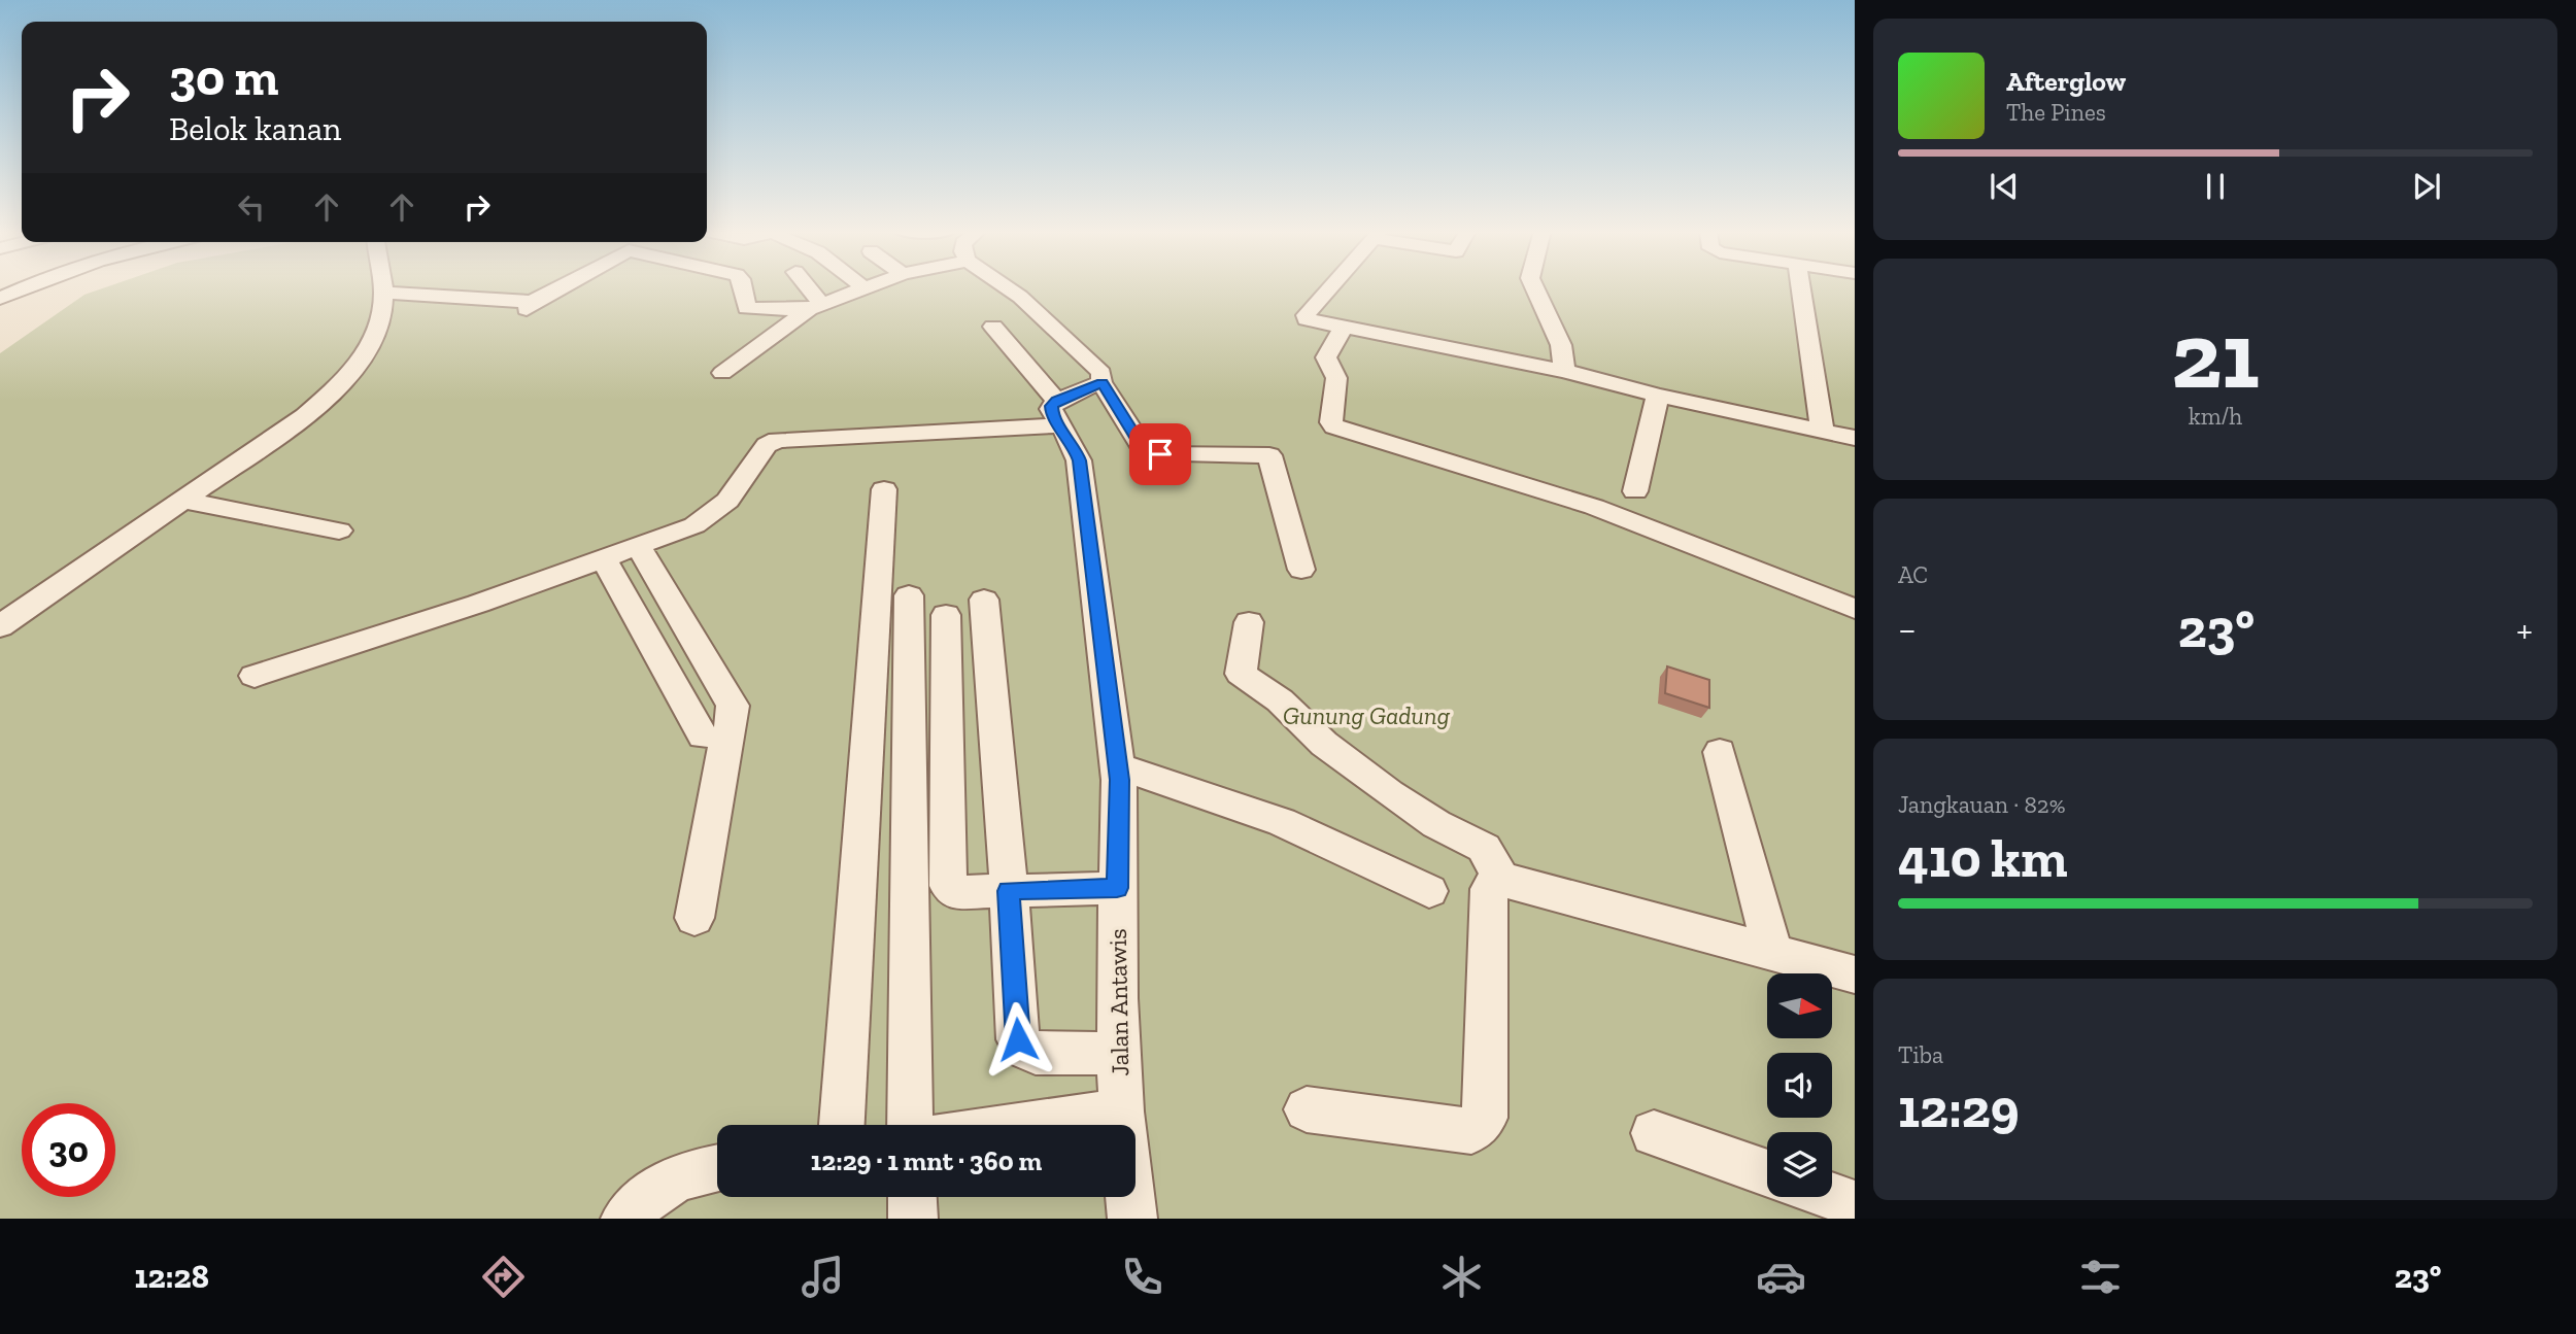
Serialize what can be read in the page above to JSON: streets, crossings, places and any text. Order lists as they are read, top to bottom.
{
  "streets": {
    "street": ["Jalan Antawis"]
  },
  "parks": ["Gunung Gadung"],
  "north": "right",
  "page": {
    "turn": ["30 m", "Belok kanan"],
    "song": ["Afterglow", "The Pines"],
    "tile": [
      ["21", "km/h"],
      "AC",
      ["Jangkauan · 82%", "410 km"],
      ["Tiba", "12:29"]
    ],
    "heat": ["−", "23°", "+"],
    "limit": "30",
    "trip": "12:29 · 1 mnt · 360 m",
    "tabs": ["12:28", "23°"]
  }
}
